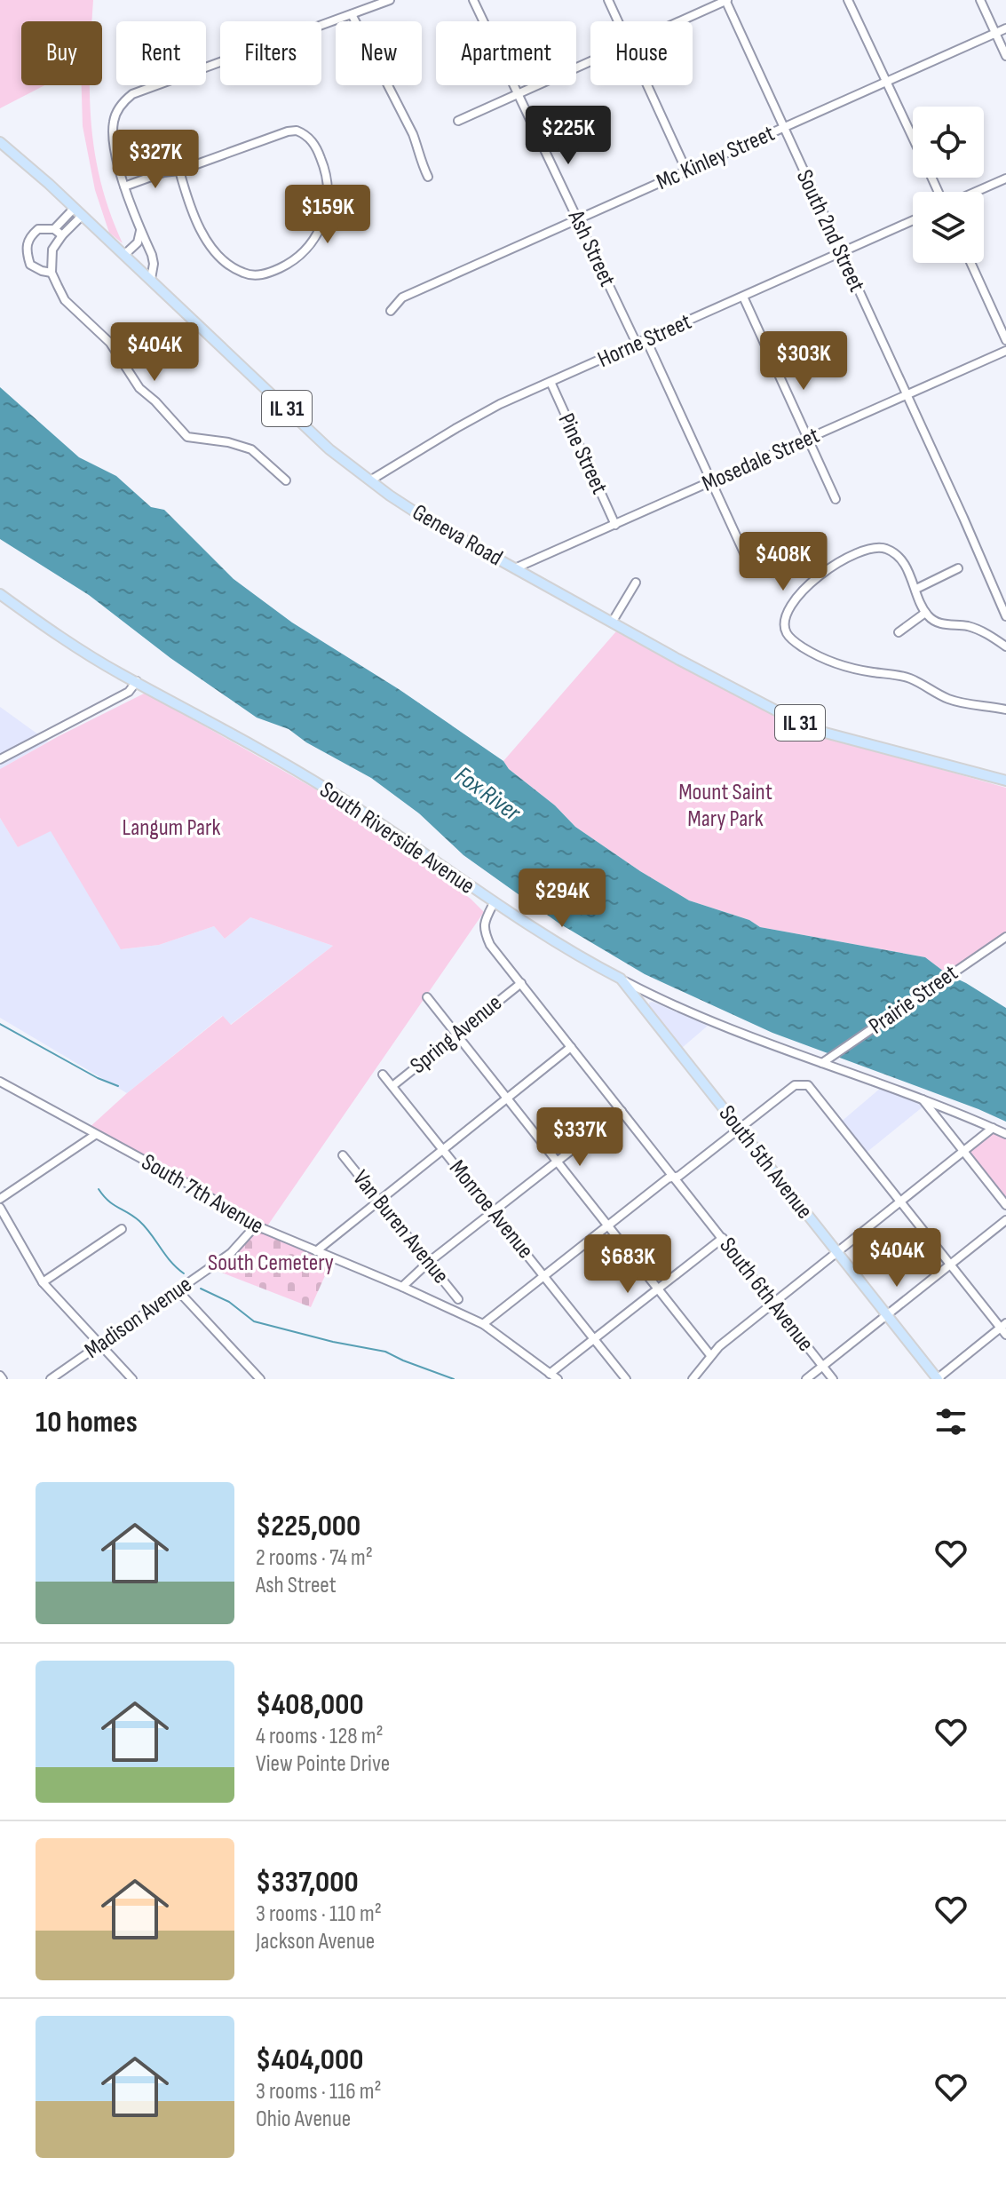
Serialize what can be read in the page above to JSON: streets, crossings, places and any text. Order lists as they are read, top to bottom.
{
  "streets": {
    "main road": [
      "IL 31",
      "Geneva Road",
      "South Riverside Avenue",
      "South 5th Avenue"
    ],
    "street": [
      "Mc Kinley Street",
      "South 2nd Street",
      "Ash Street",
      "Horne Street",
      "Pine Street",
      "Mosedale Street",
      "Prairie Street",
      "Spring Avenue",
      "South 7th Avenue",
      "Monroe Avenue",
      "Van Buren Avenue",
      "South 6th Avenue",
      "Madison Avenue"
    ]
  },
  "crossings": [
    ["Mc Kinley Street", "South 2nd Street"],
    ["Mc Kinley Street", "Ash Street"],
    ["South 2nd Street", "Horne Street"],
    ["South 2nd Street", "Mosedale Street"],
    ["Ash Street", "Horne Street"],
    ["Horne Street", "Pine Street"],
    ["Horne Street", "Geneva Road"],
    ["Pine Street", "Mosedale Street"],
    ["Mosedale Street", "Geneva Road"],
    ["South Riverside Avenue", "Prairie Street"],
    ["South Riverside Avenue", "South 5th Avenue"],
    ["South Riverside Avenue", "South 6th Avenue"],
    ["Spring Avenue", "Monroe Avenue"],
    ["Spring Avenue", "South 6th Avenue"],
    ["South 7th Avenue", "Madison Avenue"]
  ],
  "water": ["Fox River"],
  "parks": ["Mount Saint Mary Park", "Langum Park", "South Cemetery"],
  "page": {
    "chip": [
      "Buy",
      "Rent",
      "Filters",
      "New",
      "Apartment",
      "House"
    ],
    "price": [
      "$225K",
      "$327K",
      "$159K",
      "$404K",
      "$303K",
      "$408K",
      "$294K",
      "$337K",
      "$404K",
      "$683K"
    ],
    "heading": "10 homes",
    "list": [
      {
        "name": "$225,000",
        "note": "2 rooms · 74 m² · Ash Street"
      },
      {
        "name": "$408,000",
        "note": "4 rooms · 128 m² · View Pointe Drive"
      },
      {
        "name": "$337,000",
        "note": "3 rooms · 110 m² · Jackson Avenue"
      },
      {
        "name": "$404,000",
        "note": "3 rooms · 116 m² · Ohio Avenue"
      }
    ]
  }
}
